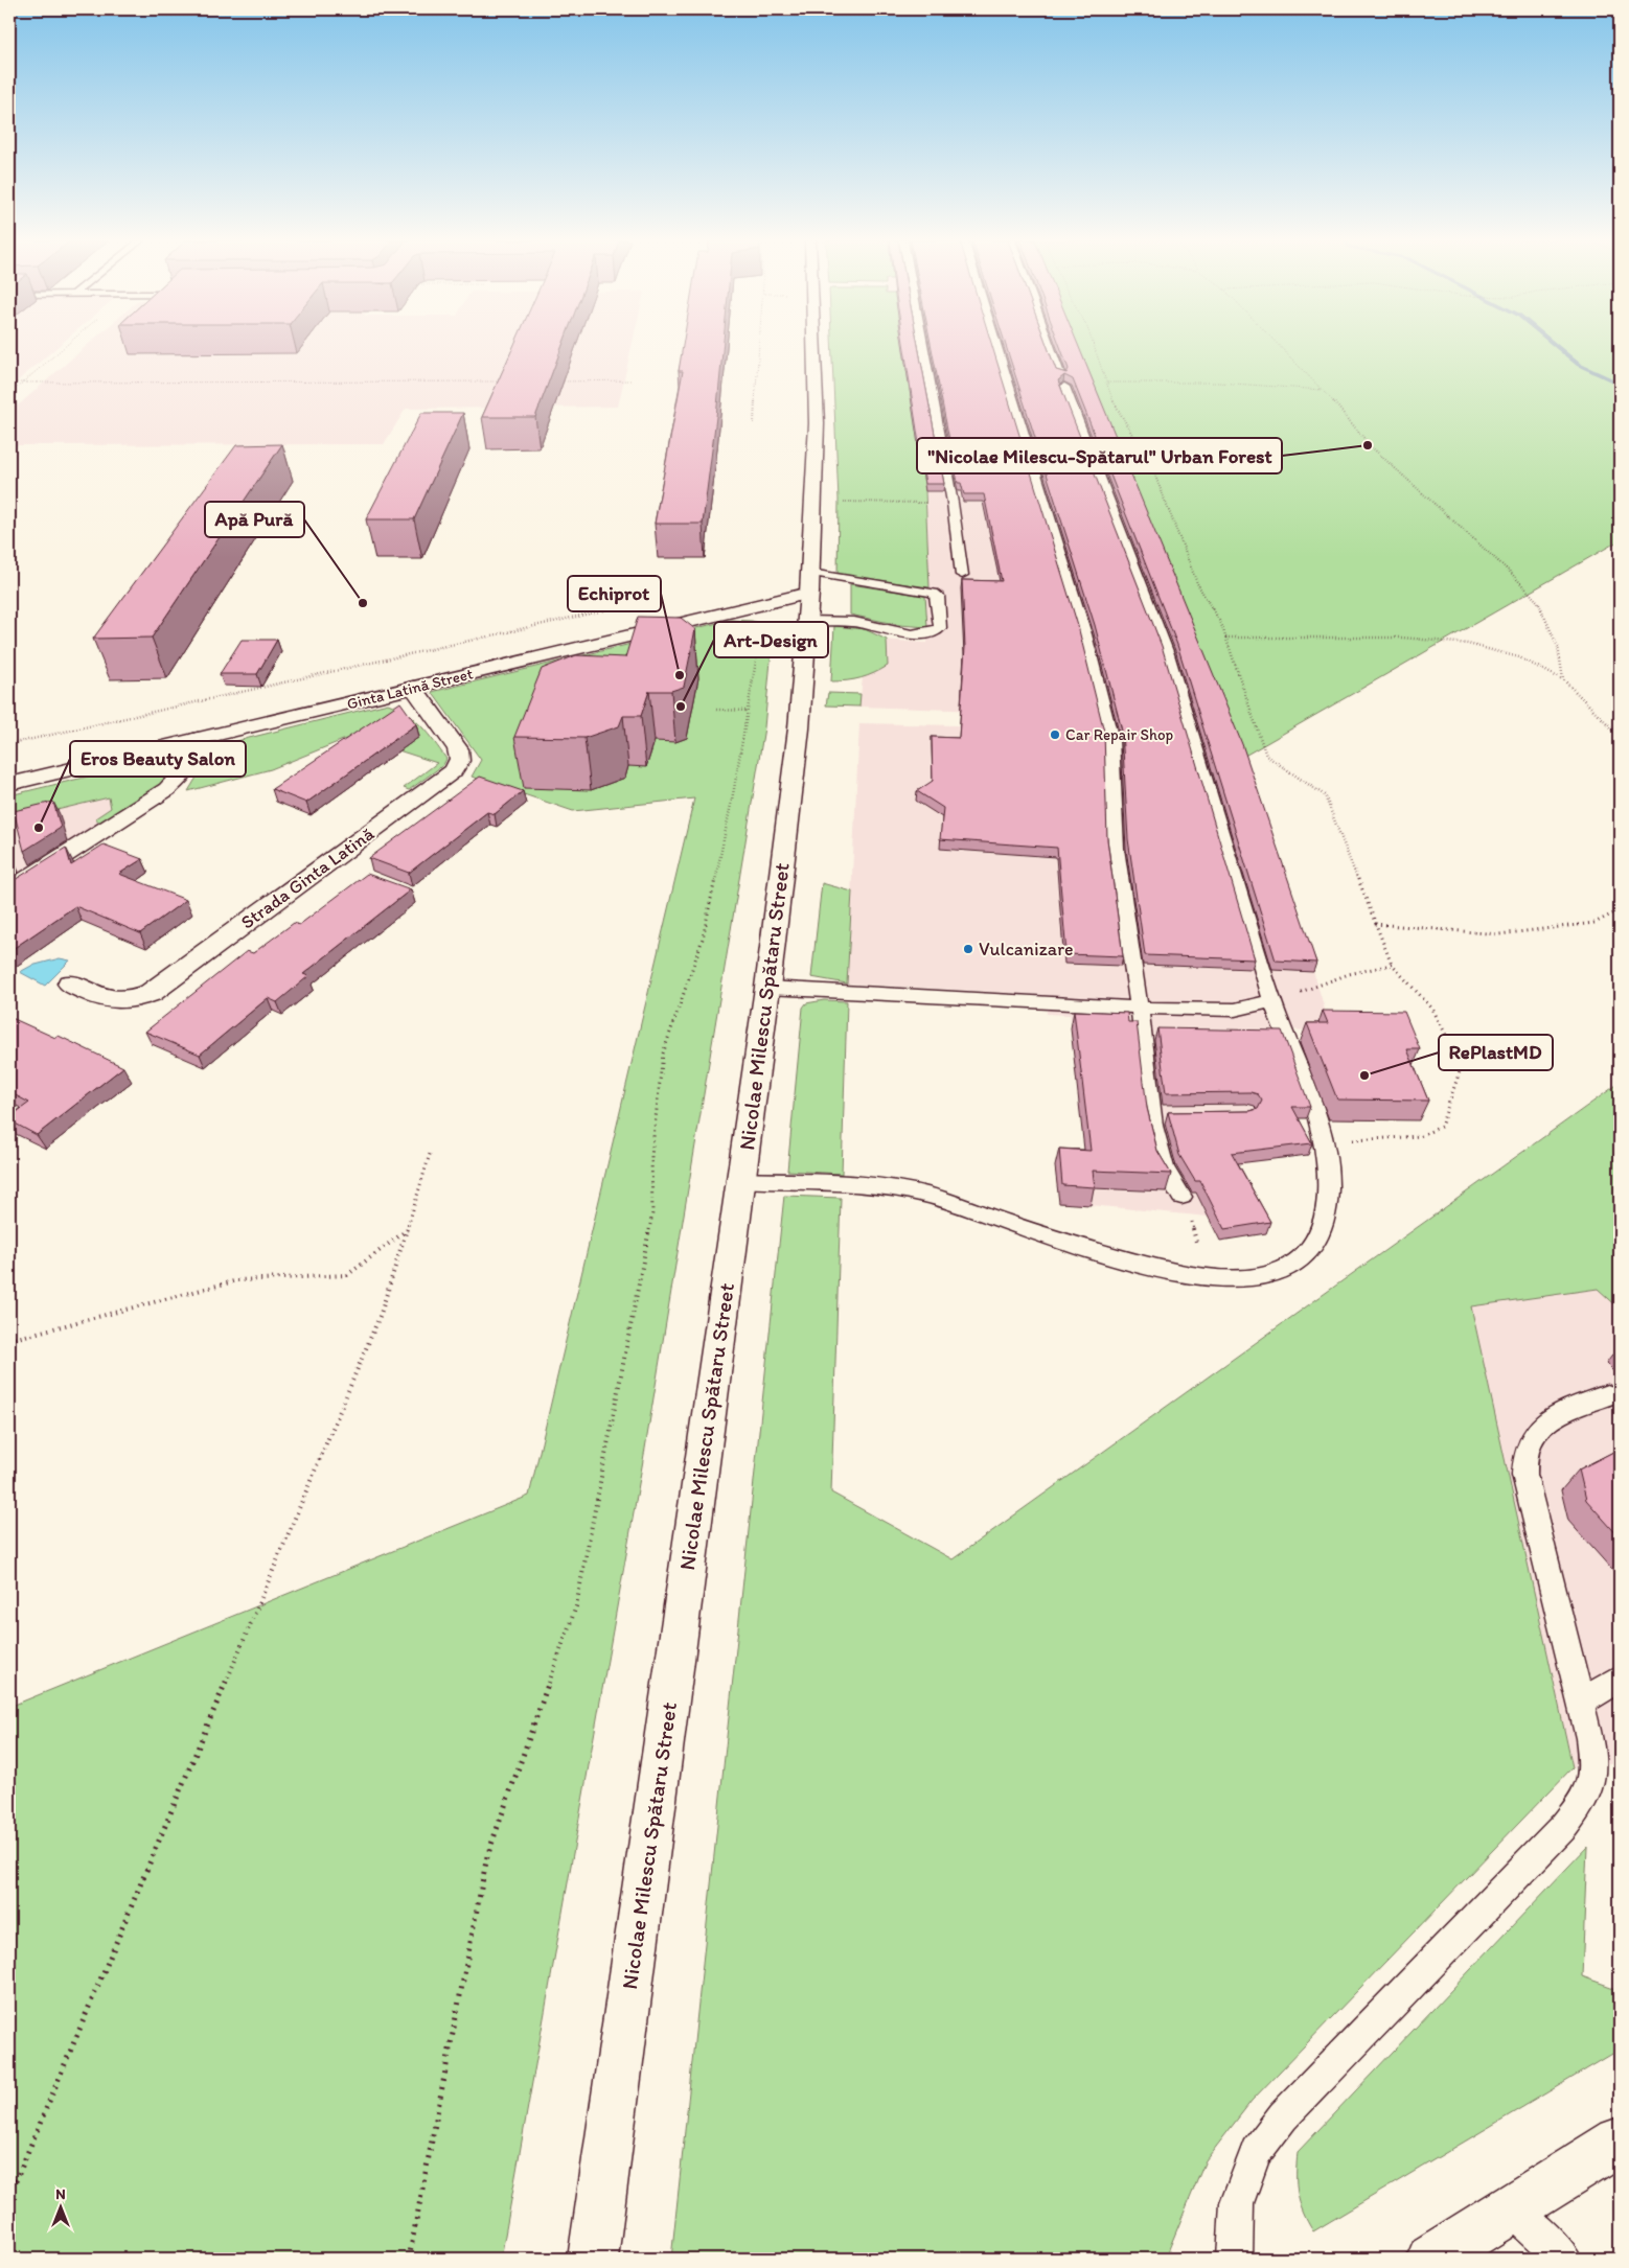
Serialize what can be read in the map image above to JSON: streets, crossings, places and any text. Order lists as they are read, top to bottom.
{
  "streets": {
    "main road": ["Ginta Latină Street", "Strada Ginta Latină", "Nicolae Milescu Spătaru Street"]
  },
  "crossings": [
    ["Ginta Latină Street", "Strada Ginta Latină"],
    ["Ginta Latină Street", "Nicolae Milescu Spătaru Street"]
  ],
  "places": [
    "\"Nicolae Milescu-Spătarul\" Urban Forest",
    "Apă Pură",
    "Echiprot",
    "Art-Design",
    "Car Repair Shop",
    "Eros Beauty Salon",
    "Vulcanizare",
    "RePlastMD"
  ],
  "north": "top"
}
